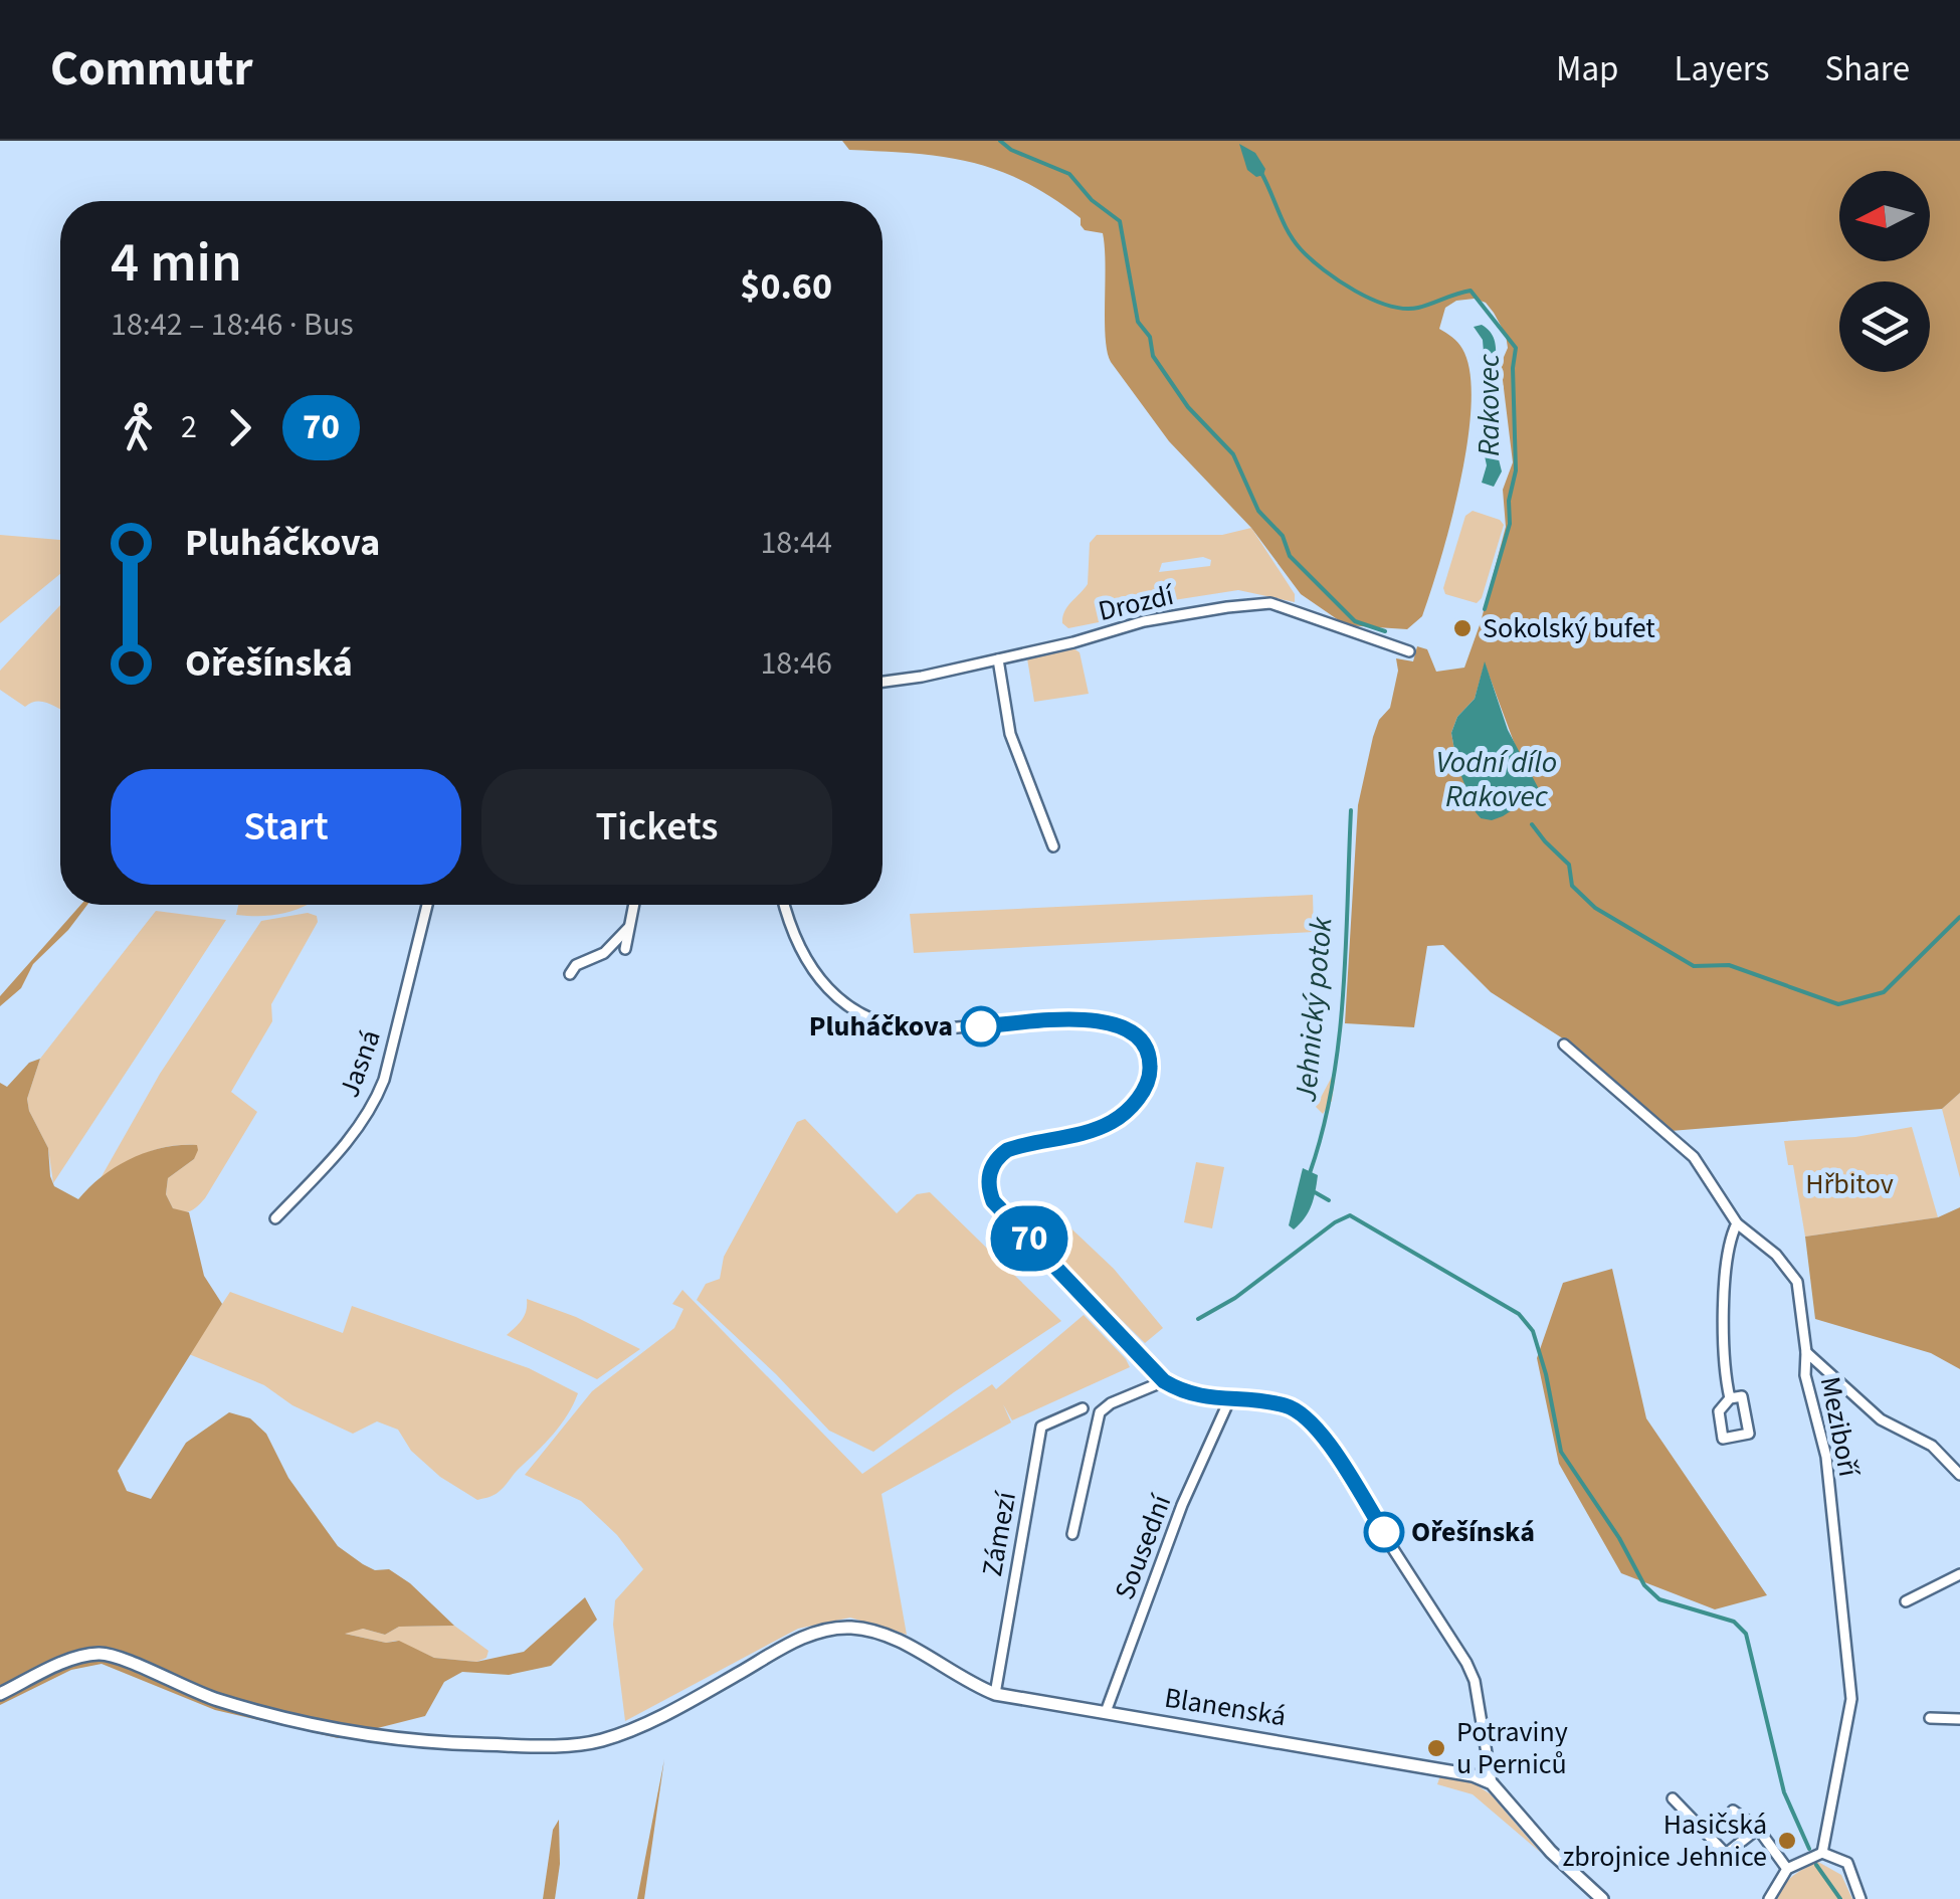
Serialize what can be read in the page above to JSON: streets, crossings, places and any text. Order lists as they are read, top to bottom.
{
  "streets": {
    "street": [
      "Drozdí",
      "Jasná",
      "Meziboří",
      "Zámezí",
      "Sousední",
      "Blanenská"
    ]
  },
  "crossings": [
    ["Zámezí", "Blanenská"],
    ["Sousední", "Blanenská"]
  ],
  "water": ["Rakovec", "Vodní dílo Rakovec", "Jehnický potok"],
  "parks": ["Hřbitov"],
  "places": [
    "Sokolský bufet",
    "Pluháčkova",
    "Ořešínská",
    "Potraviny u Perniců",
    "Hasičská zbrojnice Jehnice"
  ],
  "lines": ["bus line 70"],
  "north": "left",
  "page": {
    "header": "Commutr",
    "nav": ["Map", "Layers", "Share"],
    "on_map": "70",
    "heading": ["4 min", "18:42 – 18:46 · Bus", "$0.60"],
    "legs": ["2", "70"],
    "list": [
      {
        "name": "Pluháčkova",
        "value": "18:44"
      },
      {
        "name": "Ořešínská",
        "value": "18:46"
      }
    ],
    "buttons": ["Start", "Tickets"]
  }
}
